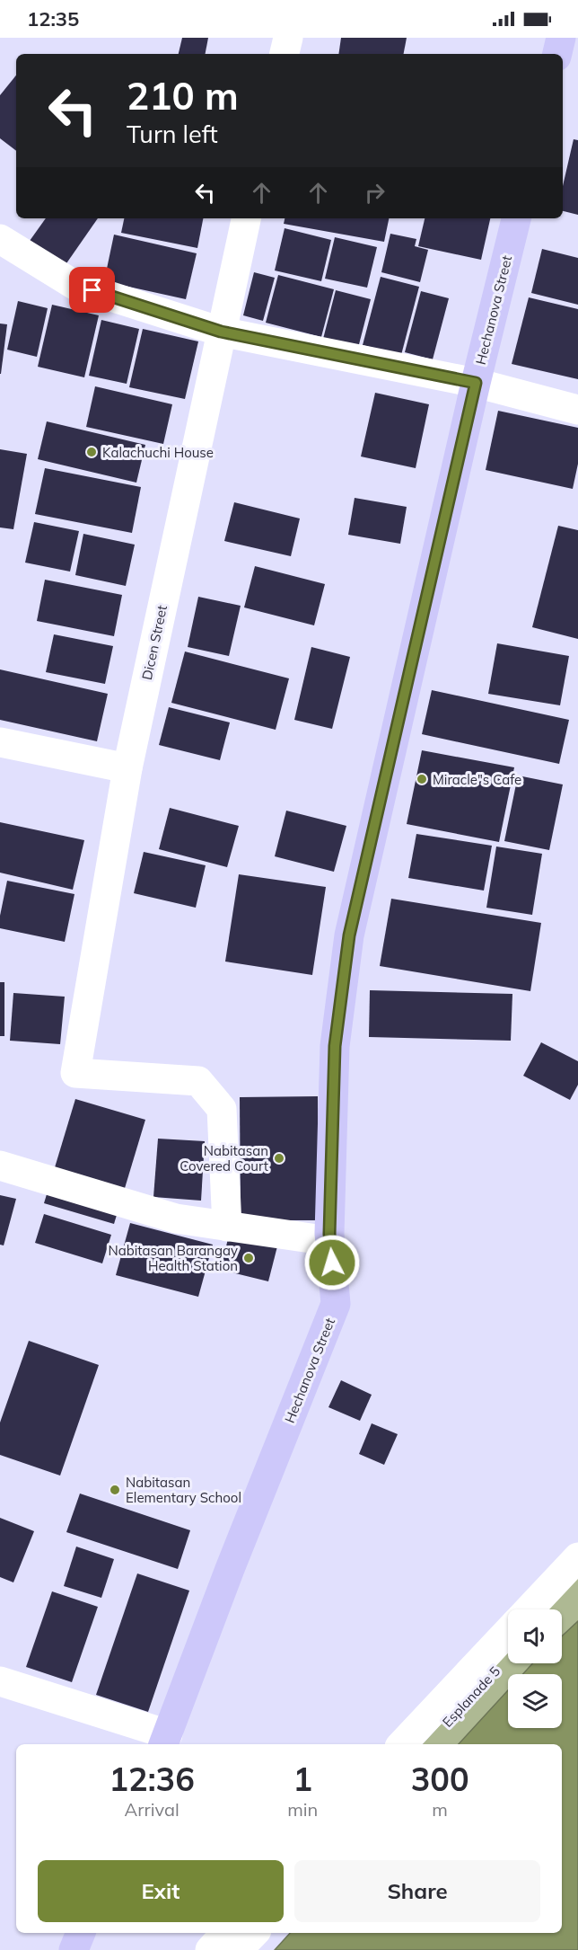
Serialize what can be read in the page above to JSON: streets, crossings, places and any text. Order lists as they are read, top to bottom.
{
  "streets": {
    "main road": ["Hechanova Street"],
    "street": ["Dicen Street", "Esplanade 5"]
  },
  "places": [
    "Kalachuchi House",
    "Miracle\"s Cafe",
    "Nabitasan Covered Court",
    "Nabitasan Barangay Health Station",
    "Nabitasan Elementary School"
  ],
  "page": {
    "status": "12:35",
    "turn": ["210 m", "Turn left"],
    "eta": [
      "12:36",
      "Arrival",
      "1",
      "min",
      "300",
      "m"
    ],
    "buttons": ["Exit", "Share"]
  }
}
